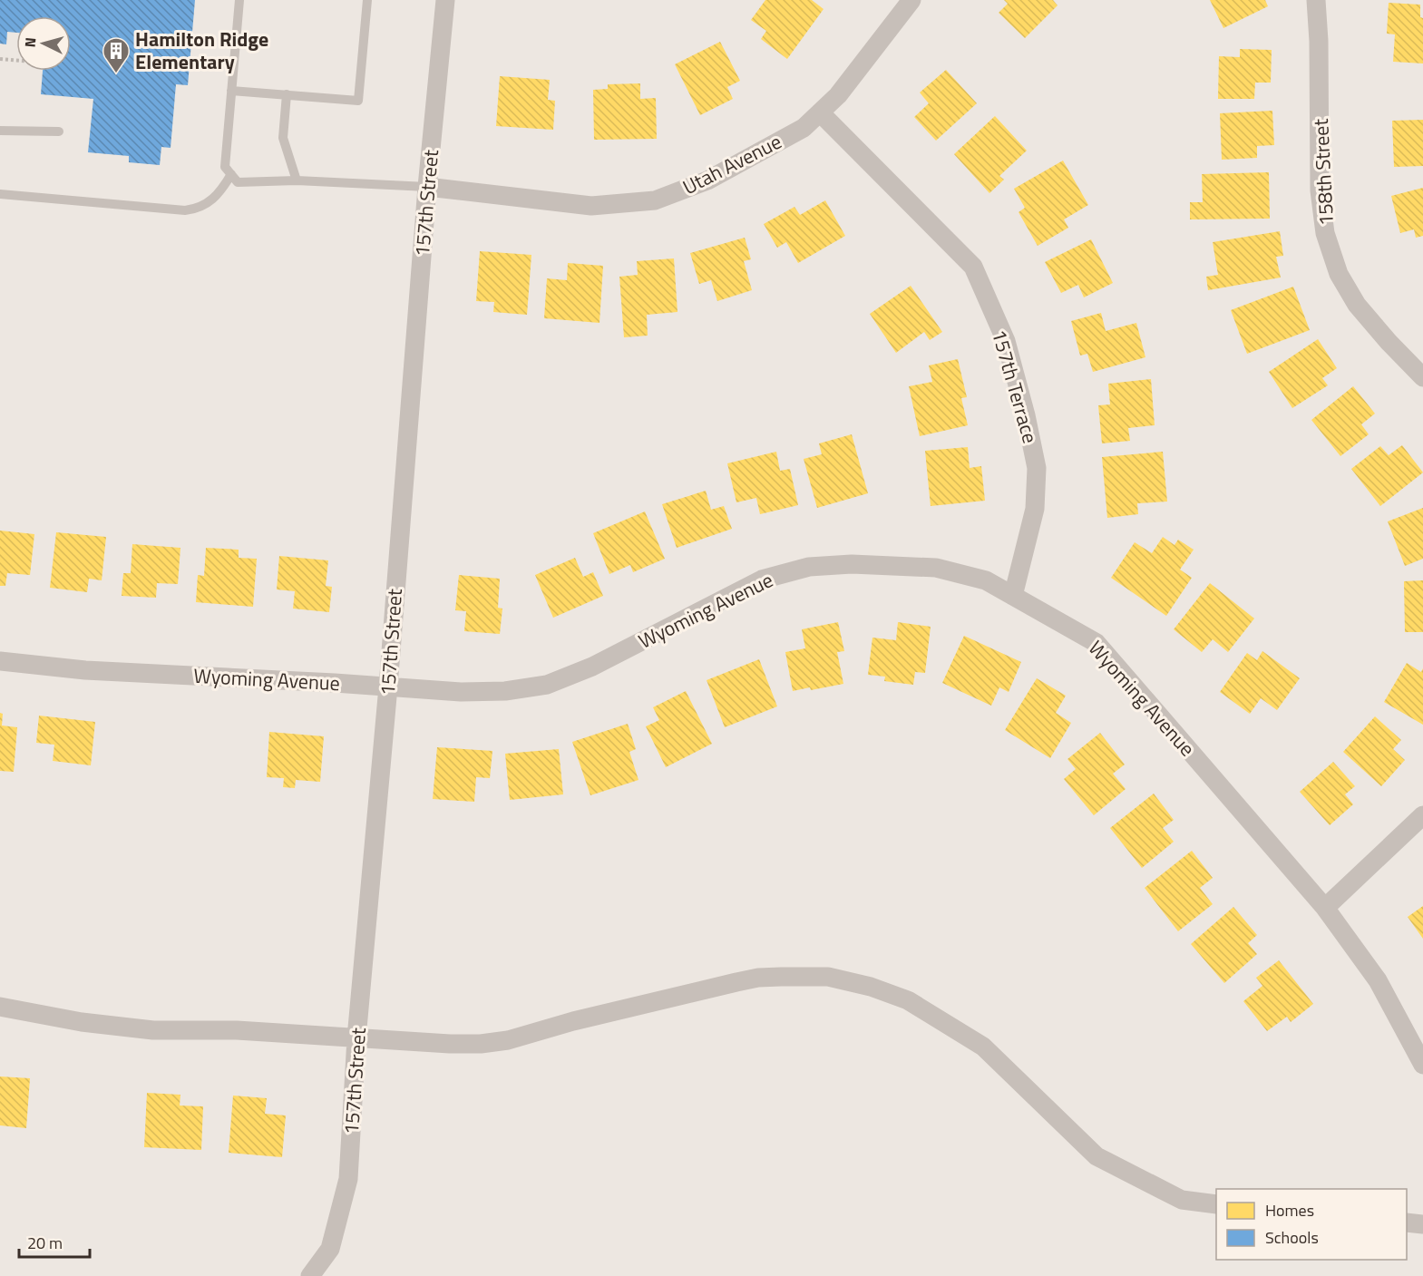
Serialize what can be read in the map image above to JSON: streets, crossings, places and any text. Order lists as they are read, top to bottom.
{
  "streets": {
    "street": [
      "Utah Avenue",
      "158th Street",
      "157th Street",
      "157th Terrace",
      "Wyoming Avenue"
    ]
  },
  "crossings": [
    ["Utah Avenue", "157th Street"],
    ["Utah Avenue", "157th Terrace"],
    ["157th Street", "Wyoming Avenue"],
    ["157th Terrace", "Wyoming Avenue"]
  ],
  "places": {
    "building": ["Hamilton Ridge Elementary"]
  },
  "legend": ["Homes", "Schools"],
  "scale_bar": "20 m",
  "north": "left"
}
